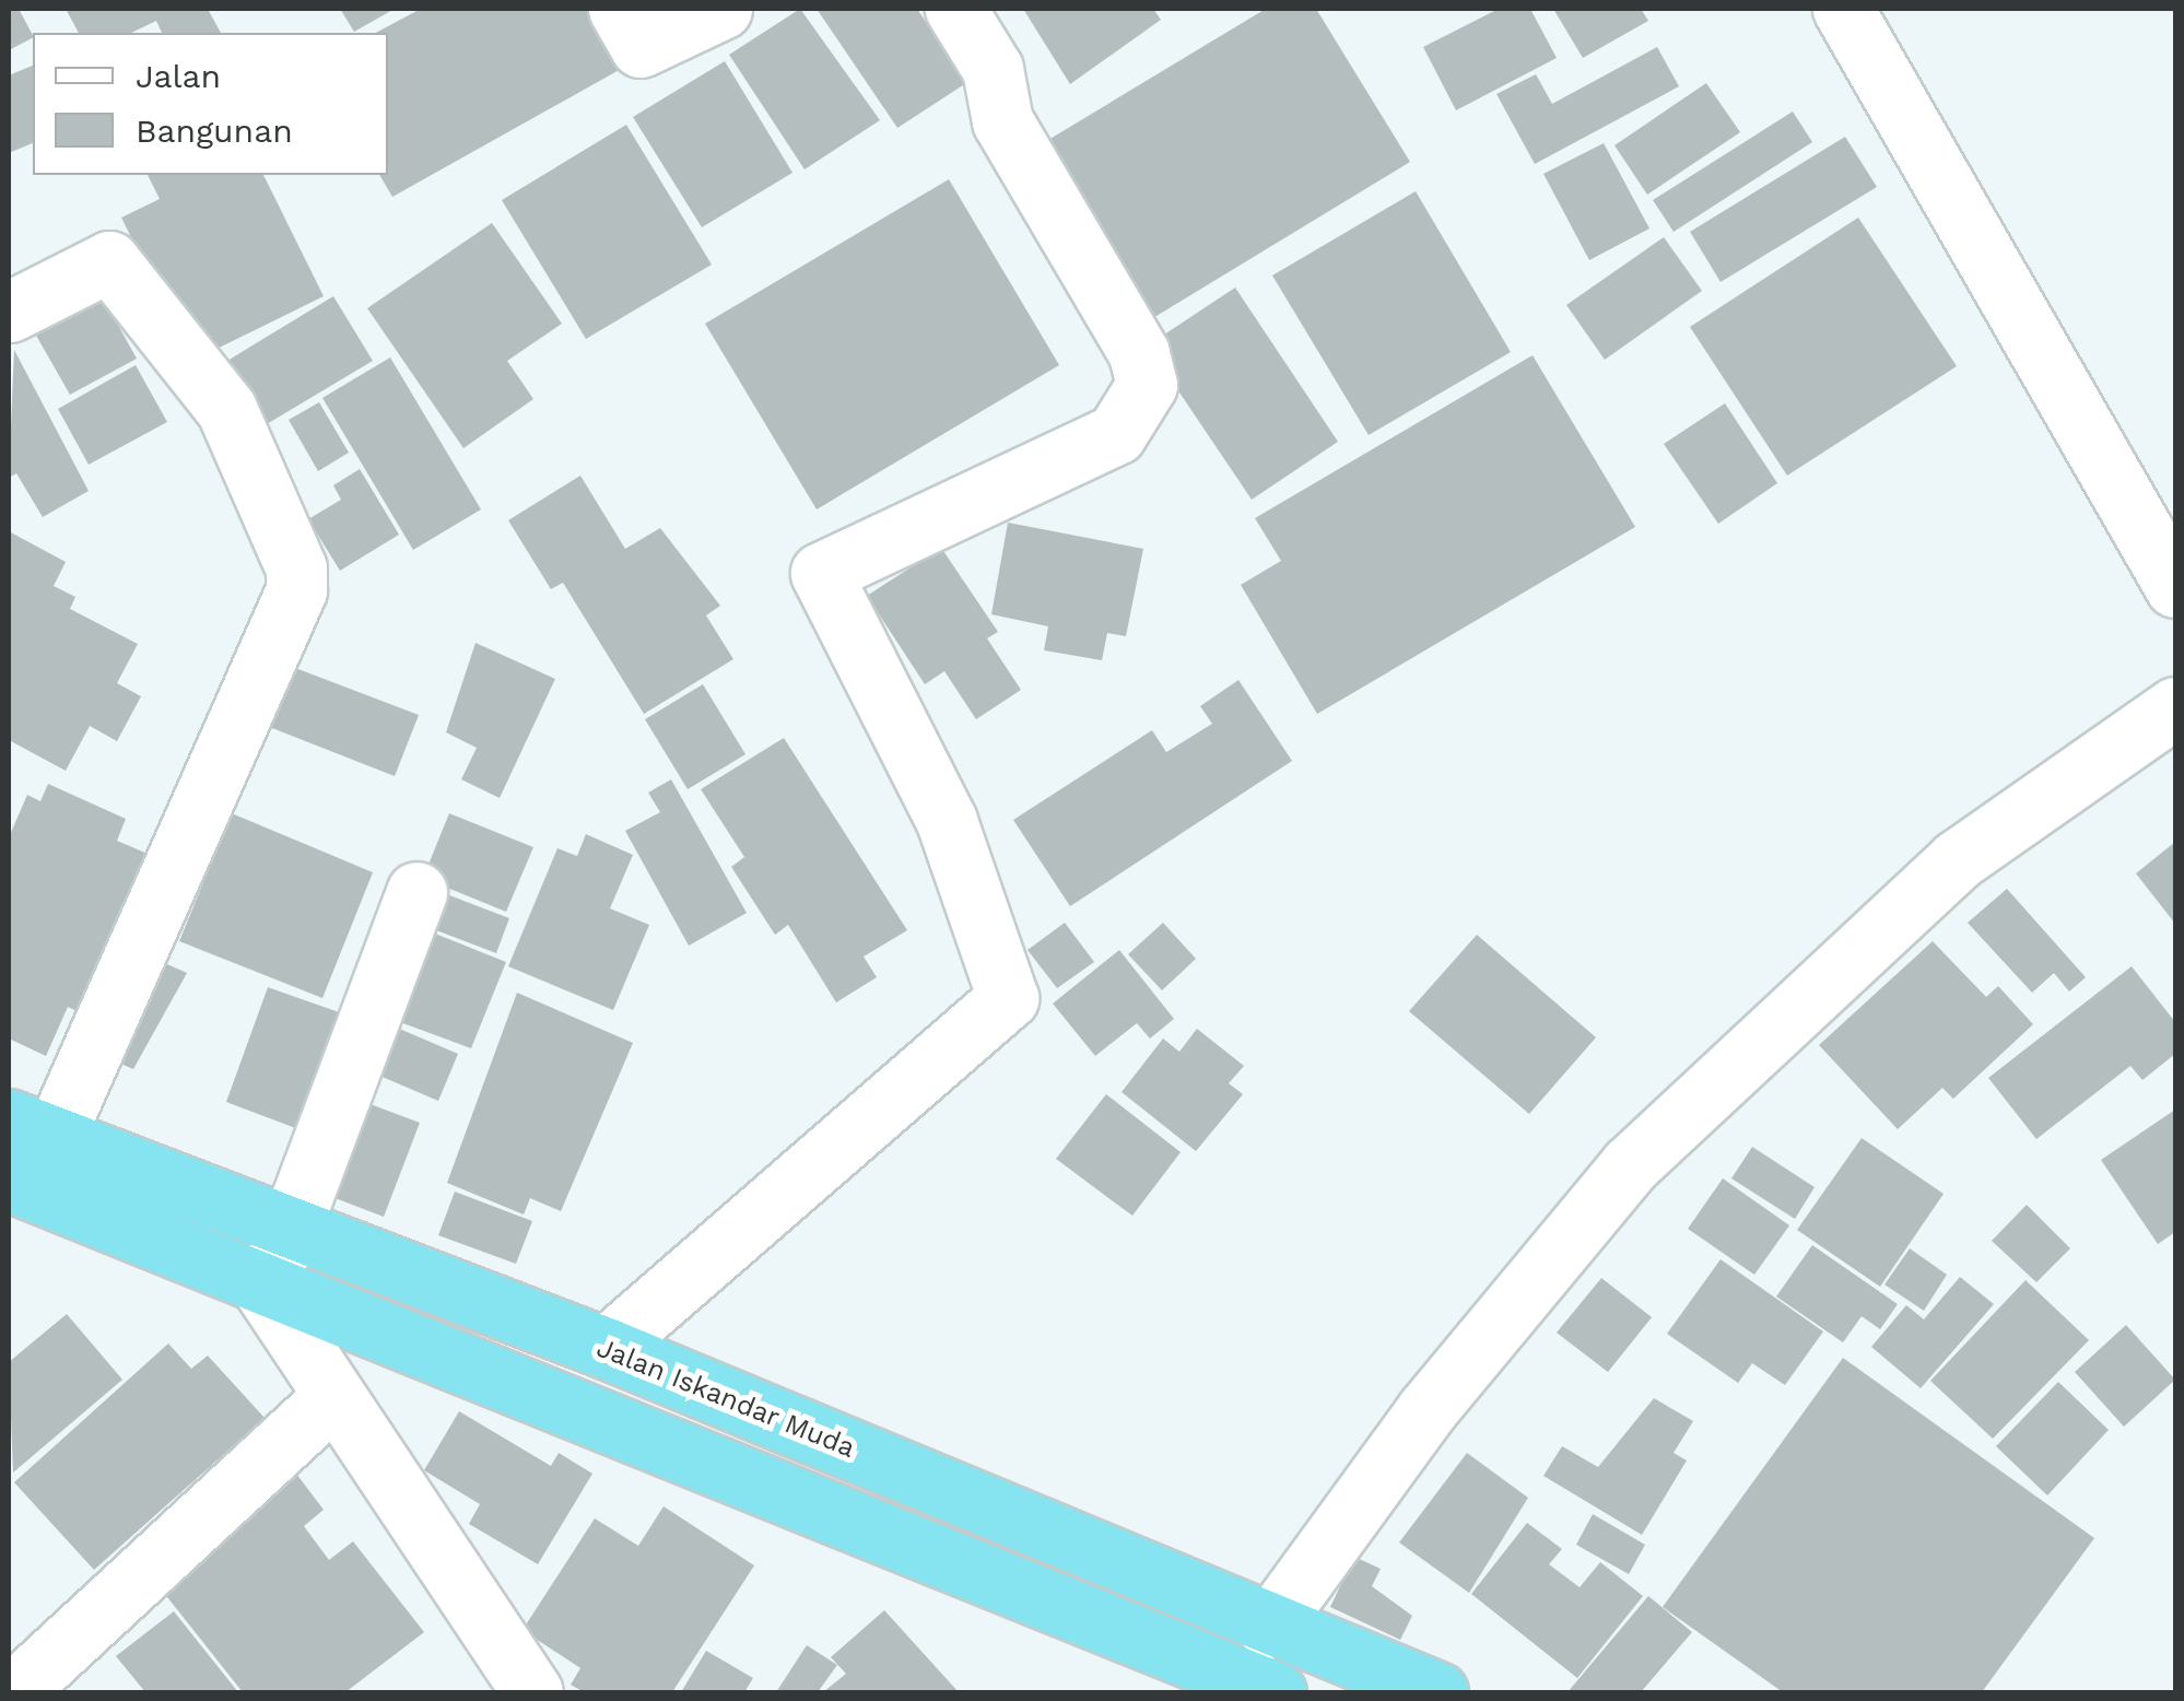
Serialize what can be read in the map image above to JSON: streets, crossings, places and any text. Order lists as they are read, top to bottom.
{
  "streets": {
    "highway": ["Jalan Iskandar Muda"]
  },
  "legend": ["Jalan", "Bangunan"]
}
